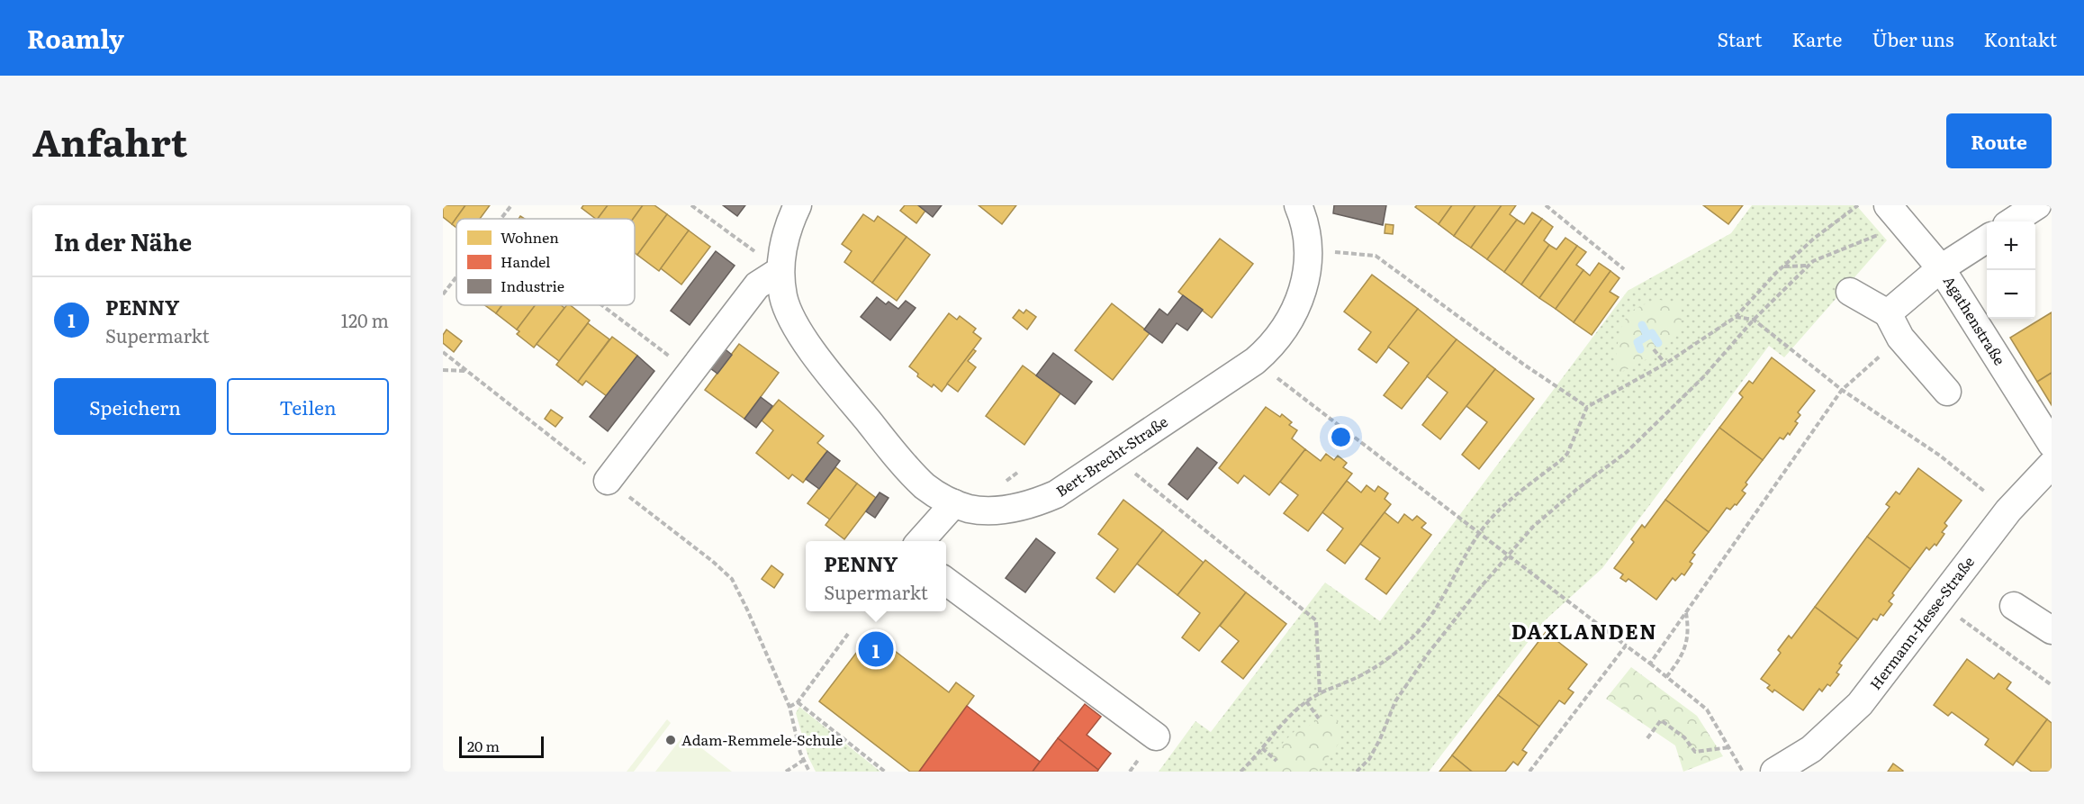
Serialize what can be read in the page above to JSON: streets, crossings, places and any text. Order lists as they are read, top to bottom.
{
  "streets": {
    "street": ["Agathenstraße", "Bert-Brecht-Straße", "Hermann-Hesse-Straße"]
  },
  "districts": ["DAXLANDEN"],
  "places": ["Adam-Remmele-Schule"],
  "legend": ["Wohnen", "Handel", "Industrie"],
  "scale_bar": "20 m",
  "page": {
    "header": "Roamly",
    "nav": [
      "Start",
      "Karte",
      "Über uns",
      "Kontakt"
    ],
    "title": "Anfahrt",
    "buttons": [
      "Route",
      ["Speichern", "Teilen"]
    ],
    "heading": "In der Nähe",
    "map_buttons": ["+", "−"],
    "list": [
      {
        "mark": "1",
        "name": "PENNY",
        "note": "Supermarkt",
        "value": "120 m"
      }
    ],
    "popup": ["PENNY", "Supermarkt"],
    "pins": "1",
    "scale": "20 m"
  }
}
